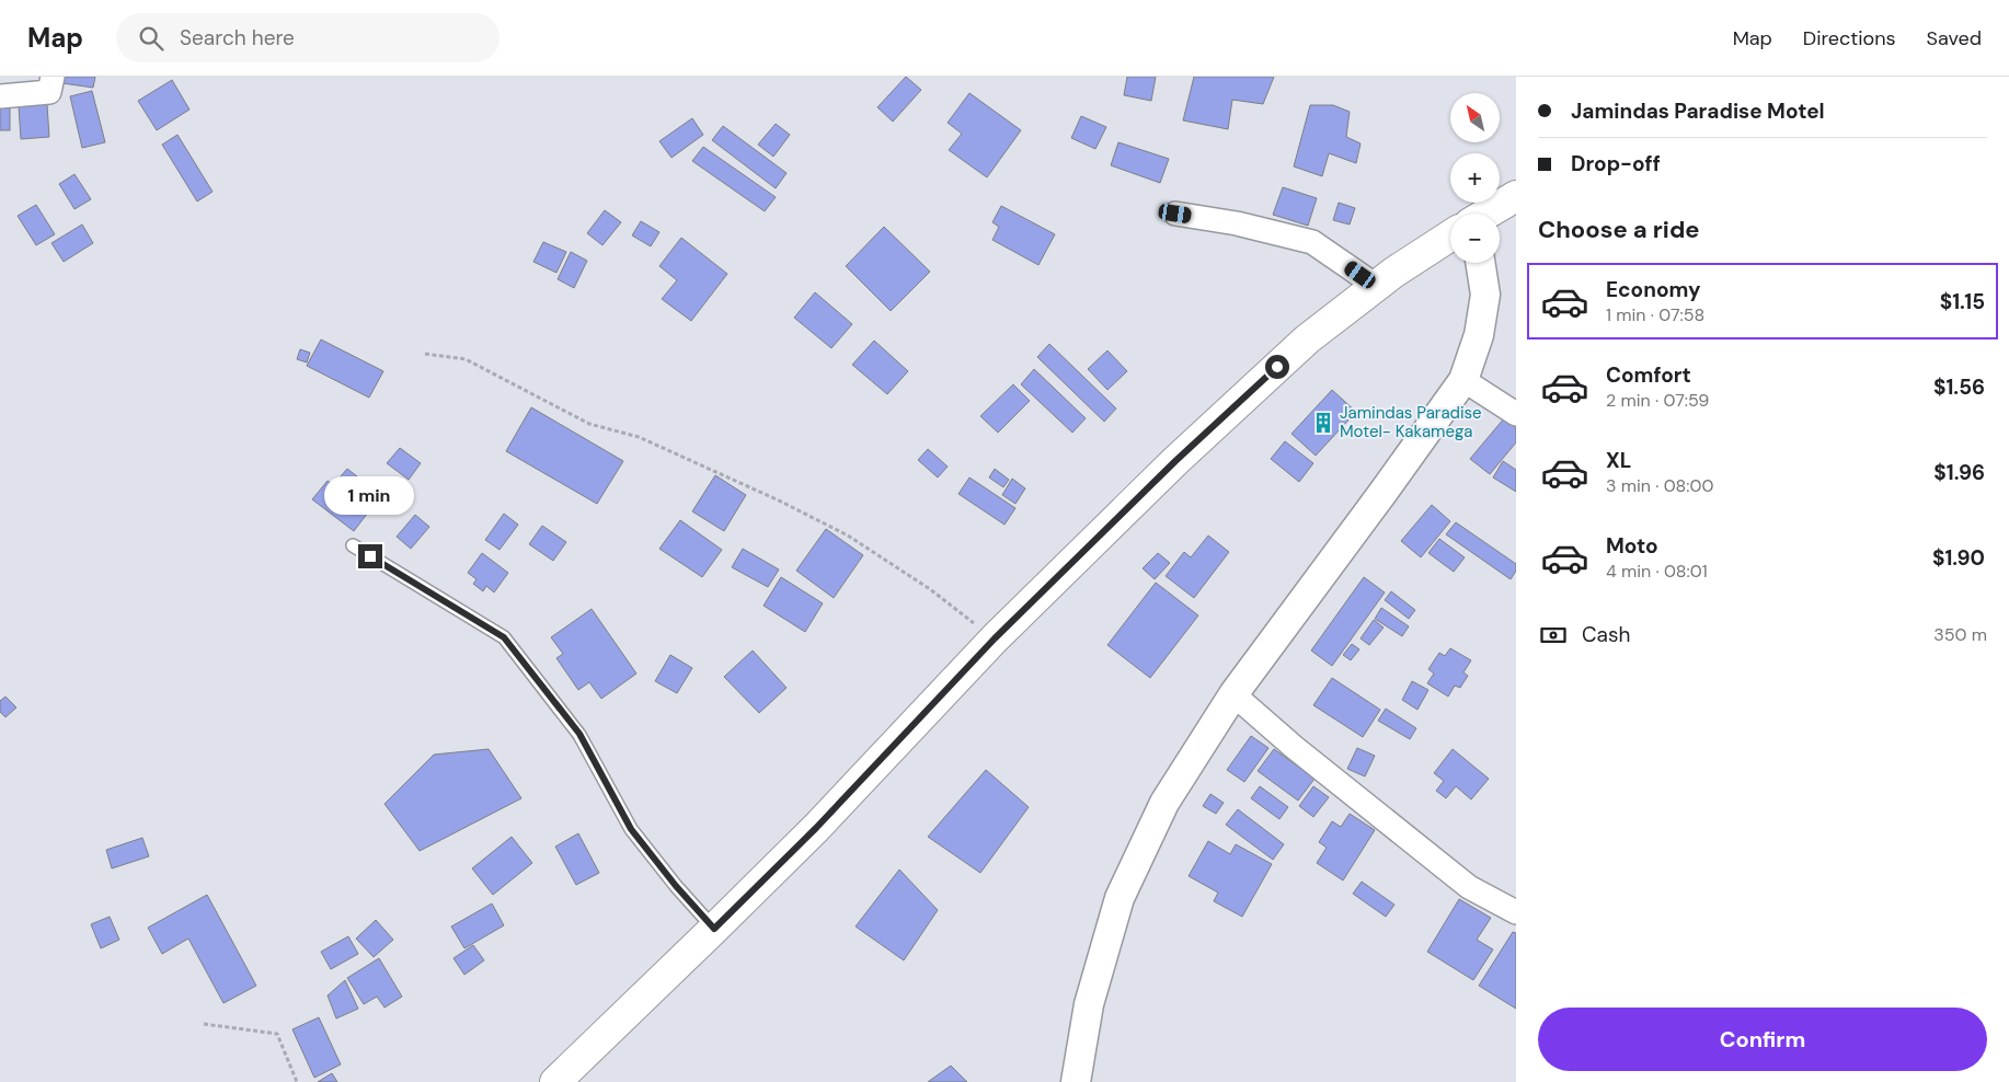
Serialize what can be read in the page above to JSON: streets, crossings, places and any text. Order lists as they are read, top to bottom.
{
  "places": {
    "building": ["Jamindas Paradise Motel- Kakamega"]
  },
  "north": "top left",
  "page": {
    "header": "Map",
    "search": "Search here",
    "nav": ["Map", "Directions", "Saved"],
    "banner": ["Jamindas Paradise Motel", "Drop-off"],
    "map_buttons": ["+", "−"],
    "heading": "Choose a ride",
    "list": [
      {
        "name": "Economy",
        "note": "1 min · 07:58",
        "value": "$1.15"
      },
      {
        "name": "Comfort",
        "note": "2 min · 07:59",
        "value": "$1.56"
      },
      {
        "name": "XL",
        "note": "3 min · 08:00",
        "value": "$1.96"
      },
      {
        "name": "Moto",
        "note": "4 min · 08:01",
        "value": "$1.90"
      }
    ],
    "bubble": "1 min",
    "pay": ["Cash", "350 m"],
    "buttons": "Confirm"
  }
}
